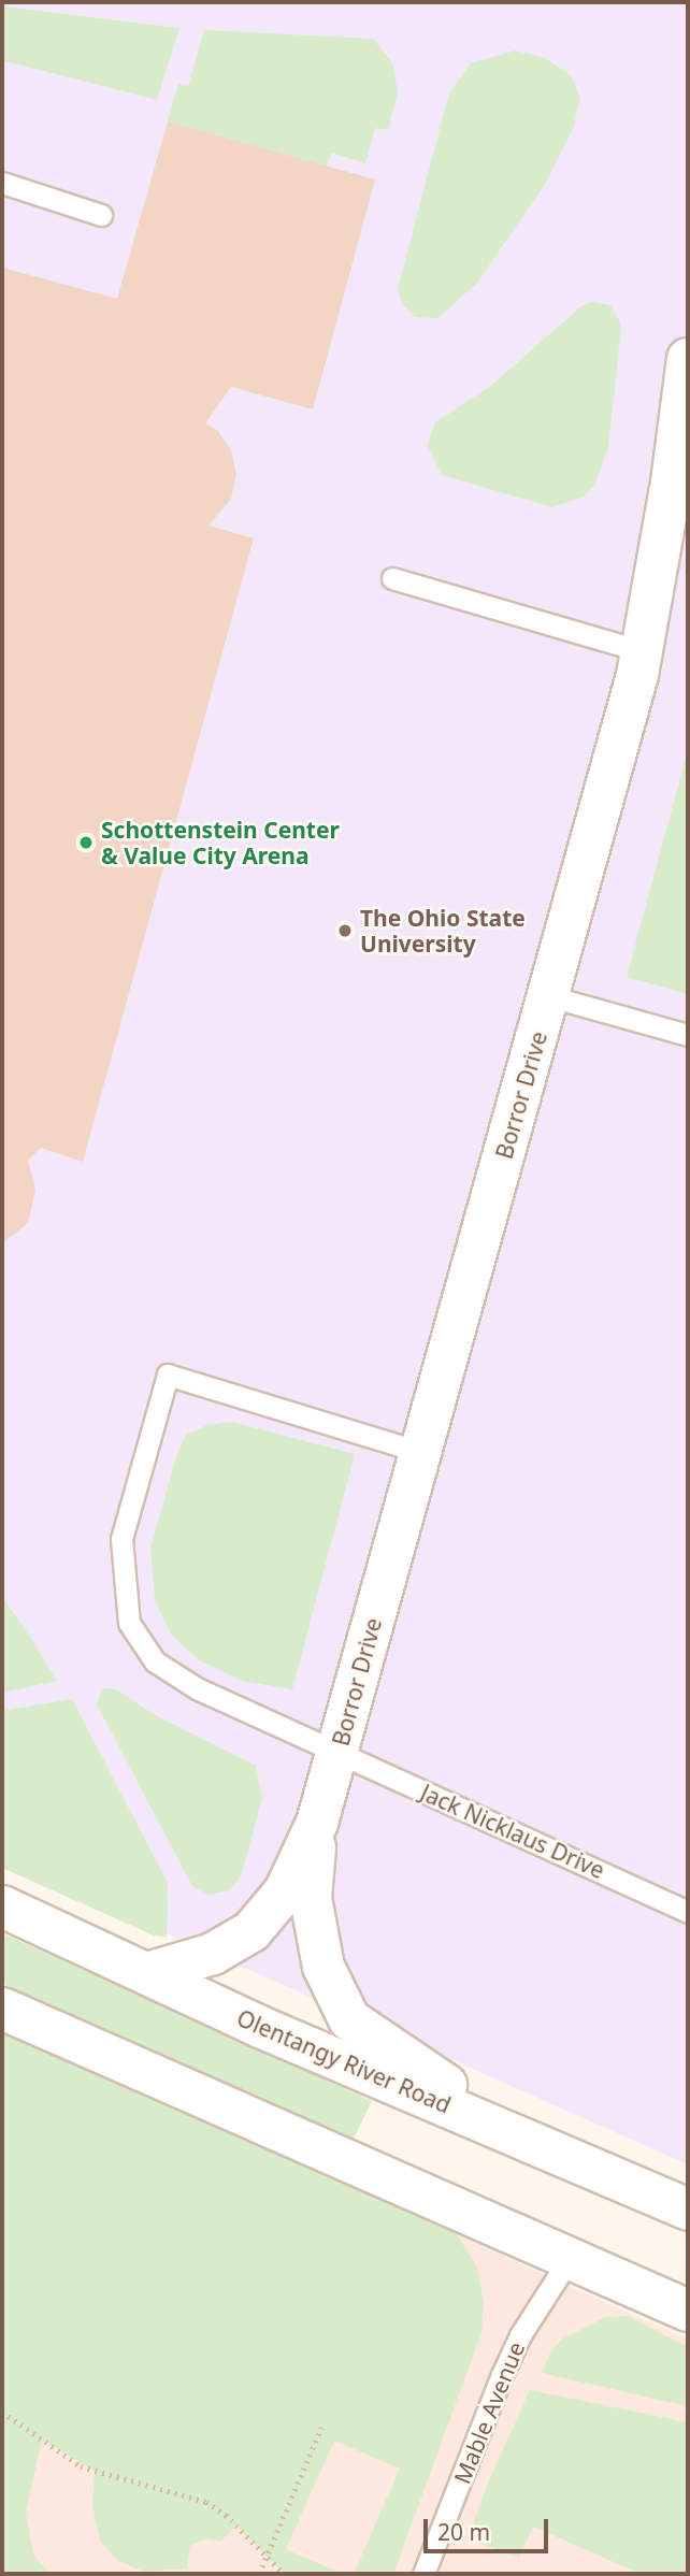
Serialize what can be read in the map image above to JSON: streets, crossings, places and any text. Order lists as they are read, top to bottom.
{
  "streets": {
    "street": ["Borror Drive", "Olentangy River Road"],
    "lane": ["Jack Nicklaus Drive", "Mable Avenue"]
  },
  "crossings": [
    ["Borror Drive", "Jack Nicklaus Drive"]
  ],
  "places": ["Schottenstein Center & Value City Arena", "The Ohio State University"],
  "scale_bar": "20 m"
}
